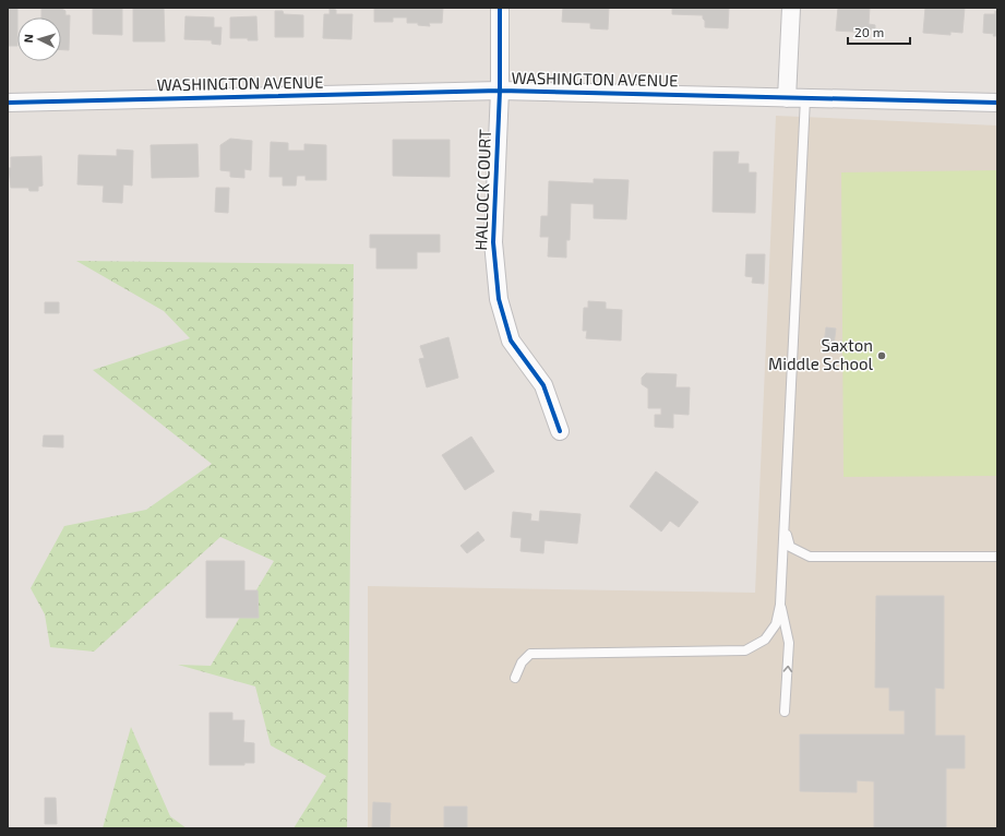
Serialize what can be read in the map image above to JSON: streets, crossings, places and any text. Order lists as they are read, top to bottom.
{
  "streets": {
    "street": ["WASHINGTON AVENUE", "HALLOCK COURT"]
  },
  "crossings": [
    ["WASHINGTON AVENUE", "HALLOCK COURT"]
  ],
  "places": ["Saxton Middle School"],
  "scale_bar": "20 m",
  "north": "left"
}
